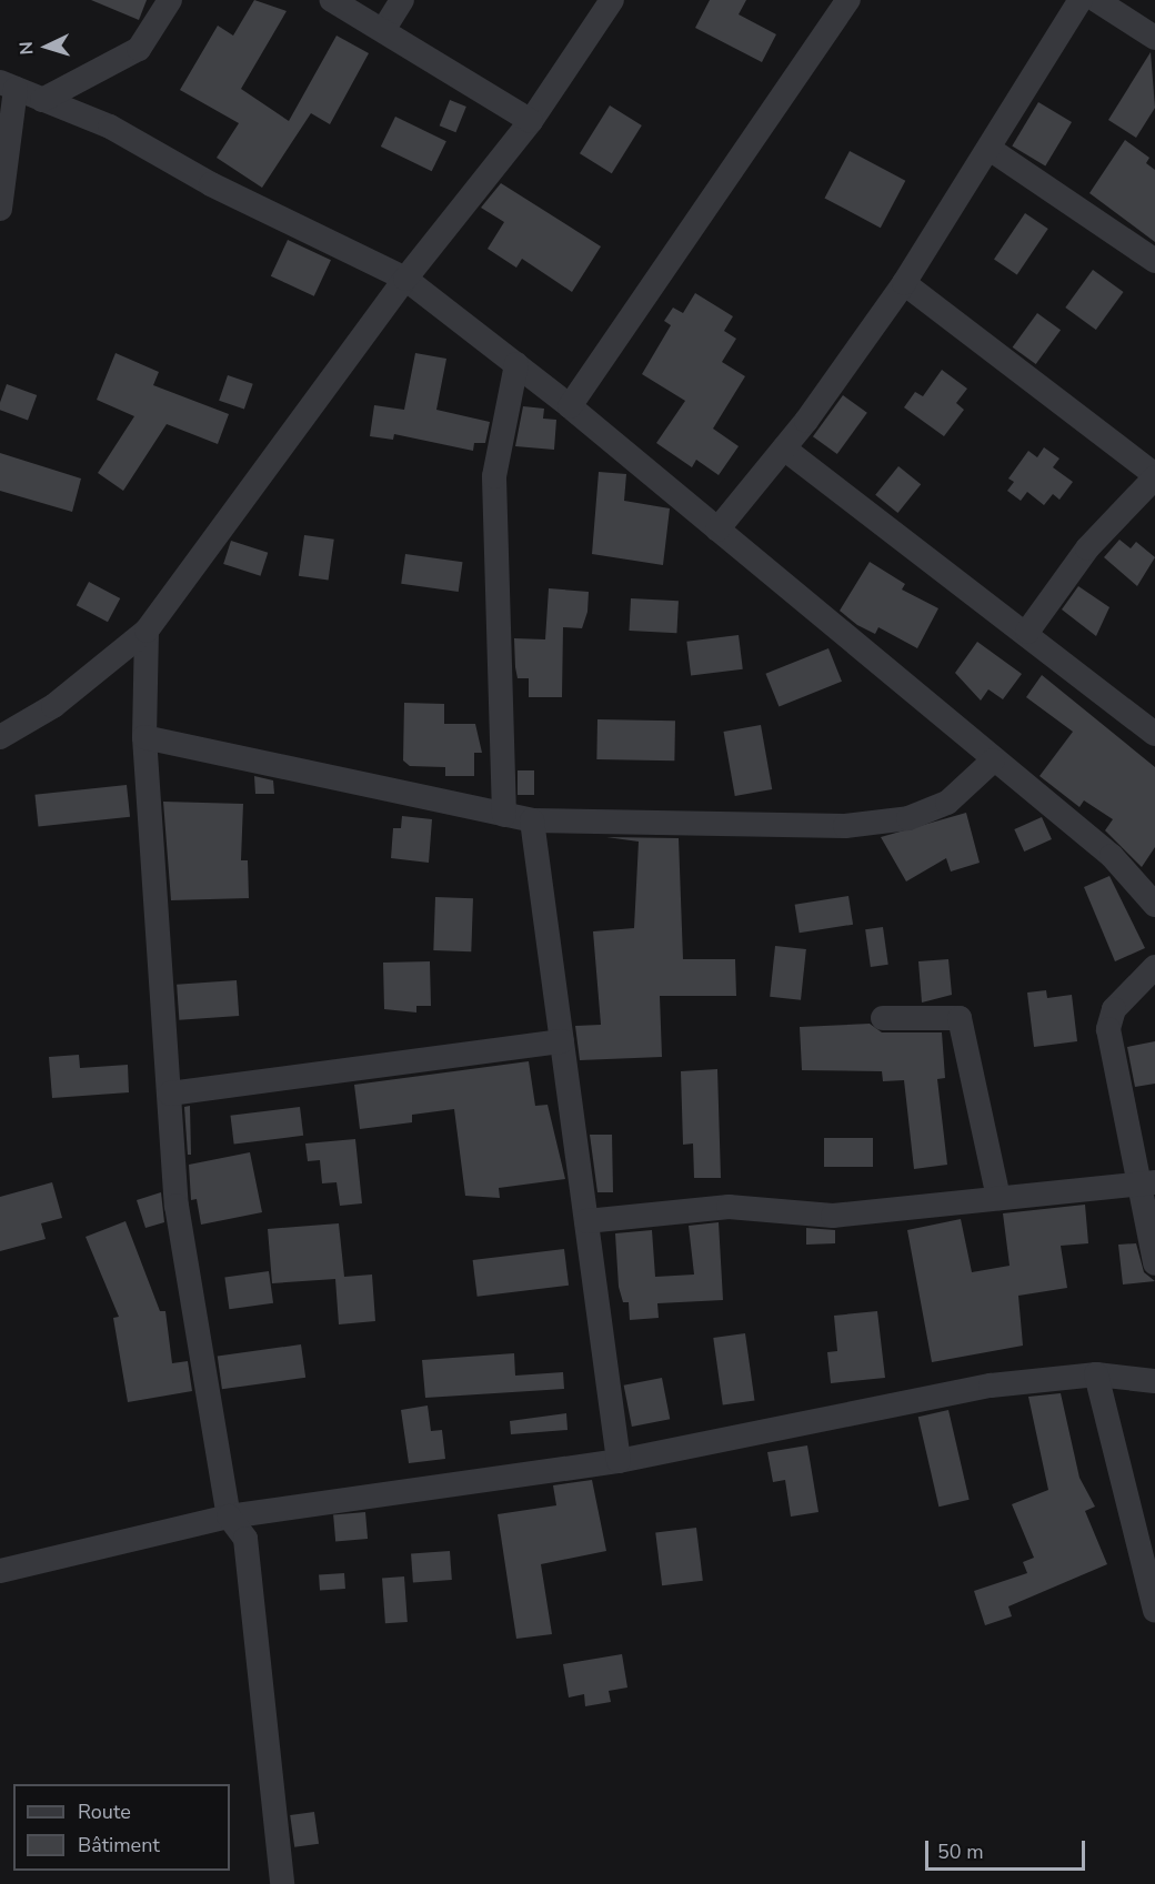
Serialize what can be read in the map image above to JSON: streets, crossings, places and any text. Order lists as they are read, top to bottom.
{
  "legend": ["Route", "Bâtiment"],
  "scale_bar": "50 m",
  "north": "left"
}
